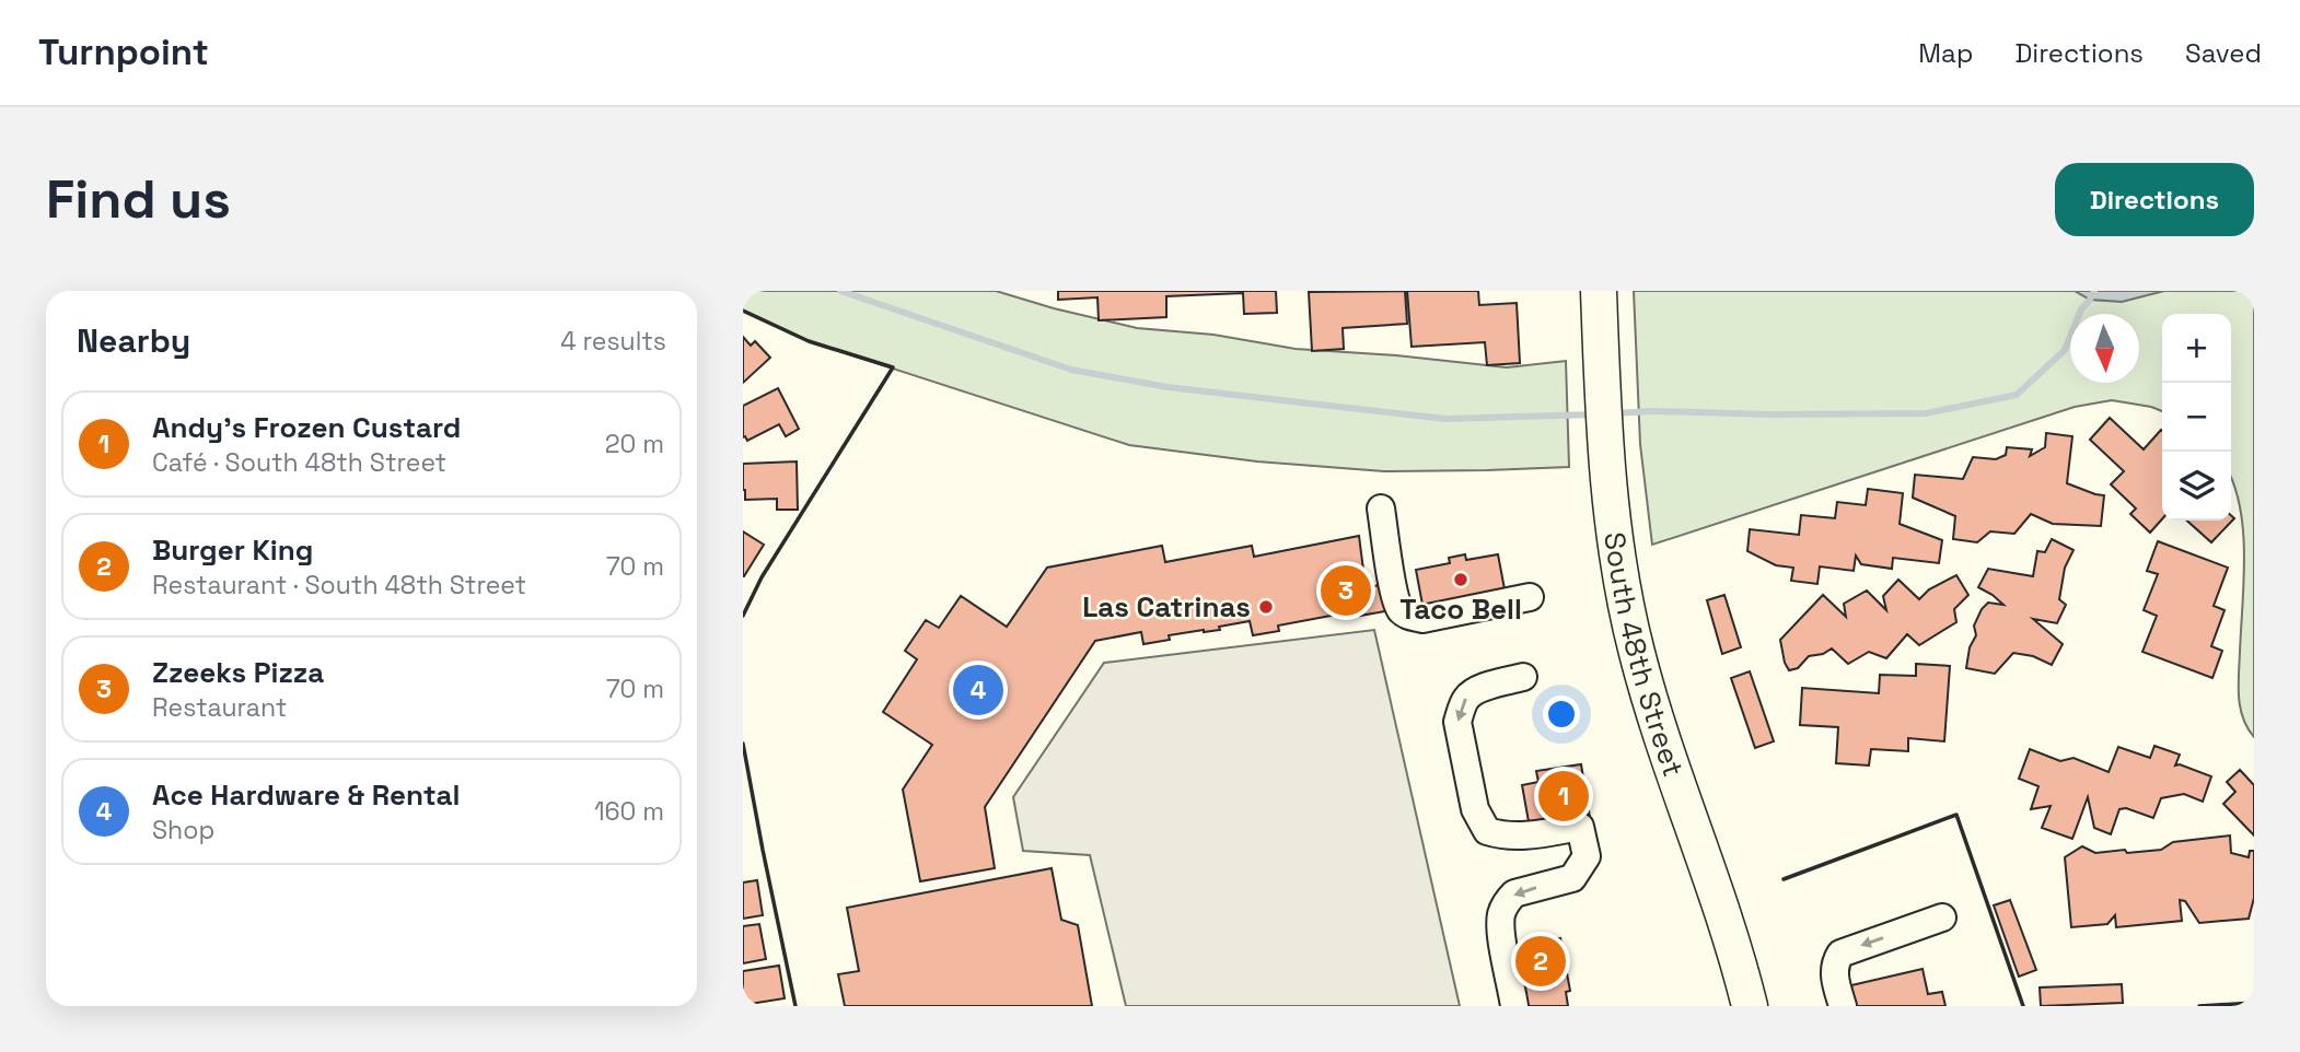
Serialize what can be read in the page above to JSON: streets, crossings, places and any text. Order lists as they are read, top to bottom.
{
  "streets": {
    "main road": ["South 48th Street"]
  },
  "places": ["Taco Bell", "Las Catrinas"],
  "north": "bottom",
  "page": {
    "header": "Turnpoint",
    "nav": ["Map", "Directions", "Saved"],
    "buttons": "Directions",
    "title": "Find us",
    "heading": ["Nearby", "4 results"],
    "map_buttons": ["+", "−"],
    "list": [
      {
        "mark": "1",
        "name": "Andy's Frozen Custard",
        "note": "Café · South 48th Street",
        "value": "20 m"
      },
      {
        "mark": "2",
        "name": "Burger King",
        "note": "Restaurant · South 48th Street",
        "value": "70 m"
      },
      {
        "mark": "3",
        "name": "Zzeeks Pizza",
        "note": "Restaurant",
        "value": "70 m"
      },
      {
        "mark": "4",
        "name": "Ace Hardware & Rental",
        "note": "Shop",
        "value": "160 m"
      }
    ],
    "pins": [
      "3",
      "4",
      "1",
      "2"
    ]
  }
}
